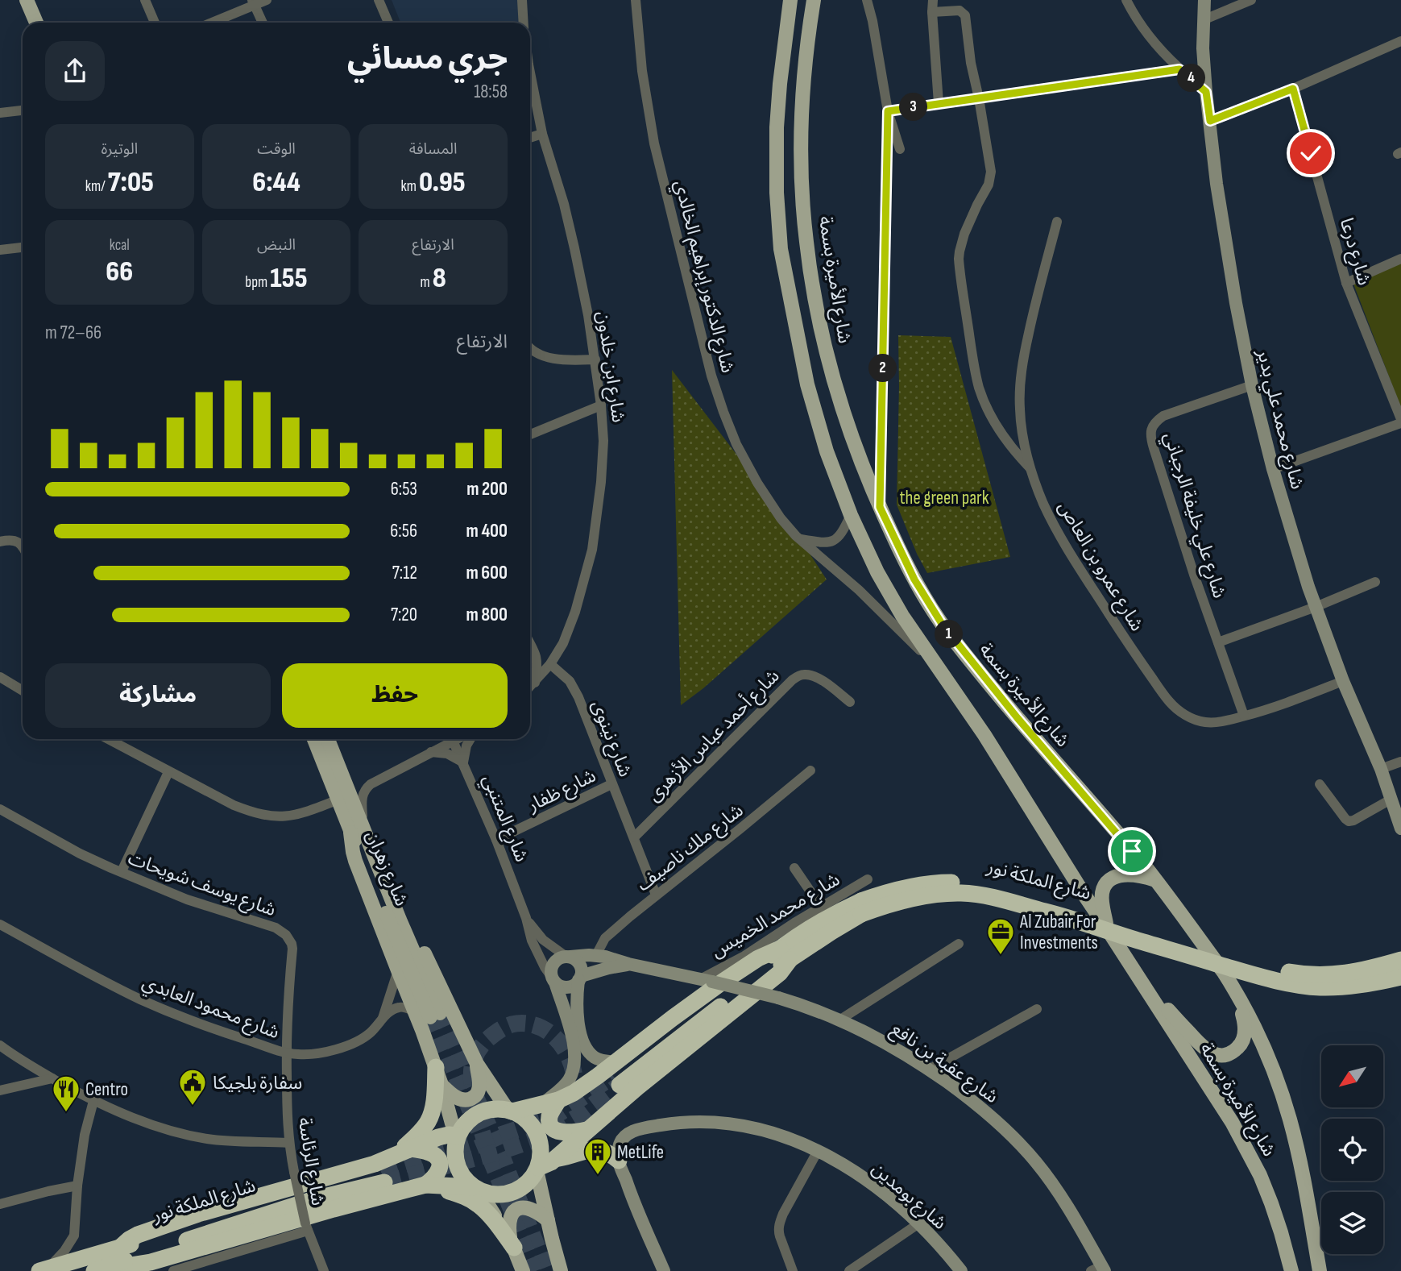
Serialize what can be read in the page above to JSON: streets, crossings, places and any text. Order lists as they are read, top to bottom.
{
  "streets": {
    "highway": ["شارع الملكة نور"],
    "main road": ["شارع الأميرة بسمة", "شارع زهران"],
    "street": [
      "شارع درعا",
      "شارع الدكتور إبراهيم الخالدي",
      "شارع ابن خلدون",
      "شارع محمد علي بدير",
      "شارع علي خليفة الرجباني",
      "شارع عمرو بن العاص",
      "شارع أحمد عباس الأزهرى",
      "شارع نينوى",
      "شارع ظفار",
      "شارع المتنبي",
      "شارع ملك ناصيف",
      "شارع يوسف شويحات",
      "شارع محمد الخميس",
      "شارع محمود العابدي",
      "شارع عقبة بن نافع",
      "شارع الرئاسة",
      "شارع بومدين"
    ]
  },
  "crossings": [
    ["شارع الدكتور إبراهيم الخالدي", "شارع الأميرة بسمة"],
    ["شارع ابن خلدون", "شارع نينوى"],
    ["شارع محمد علي بدير", "شارع علي خليفة الرجباني"],
    ["شارع محمد علي بدير", "شارع عمرو بن العاص"],
    ["شارع علي خليفة الرجباني", "شارع عمرو بن العاص"],
    ["شارع أحمد عباس الأزهرى", "شارع نينوى"],
    ["شارع نينوى", "شارع ظفار"],
    ["شارع نينوى", "شارع ملك ناصيف"],
    ["شارع ظفار", "شارع المتنبي"],
    ["شارع المتنبي", "شارع عقبة بن نافع"],
    ["شارع ملك ناصيف", "شارع عقبة بن نافع"],
    ["شارع يوسف شويحات", "شارع محمود العابدي"],
    ["شارع يوسف شويحات", "شارع الرئاسة"],
    ["شارع محمد الخميس", "شارع عقبة بن نافع"],
    ["شارع محمود العابدي", "شارع الرئاسة"]
  ],
  "parks": ["the green park"],
  "places": {
    "office": ["Al Zubair For Investments"],
    "public building": ["سفارة بلجيكا"],
    "restaurant": ["Centro"],
    "building": ["MetLife"]
  },
  "north": "bottom left",
  "page": {
    "heading": ["جري مسائي", "18:58"],
    "pins": [
      "4",
      "3",
      "2",
      "1"
    ],
    "stats": [
      ["المسافة", "0.95 km"],
      ["الوقت", "6:44"],
      ["الوتيرة", "7:05 /km"],
      ["الارتفاع", "8 m"],
      ["النبض", "155 bpm"],
      ["kcal", "66"]
    ],
    "chart": ["الارتفاع", "66–72 m"],
    "list": [
      {
        "name": "200 m",
        "note": "6:53"
      },
      {
        "name": "400 m",
        "note": "6:56"
      },
      {
        "name": "600 m",
        "note": "7:12"
      },
      {
        "name": "800 m",
        "note": "7:20"
      }
    ],
    "buttons": ["حفظ", "مشاركة"]
  }
}
